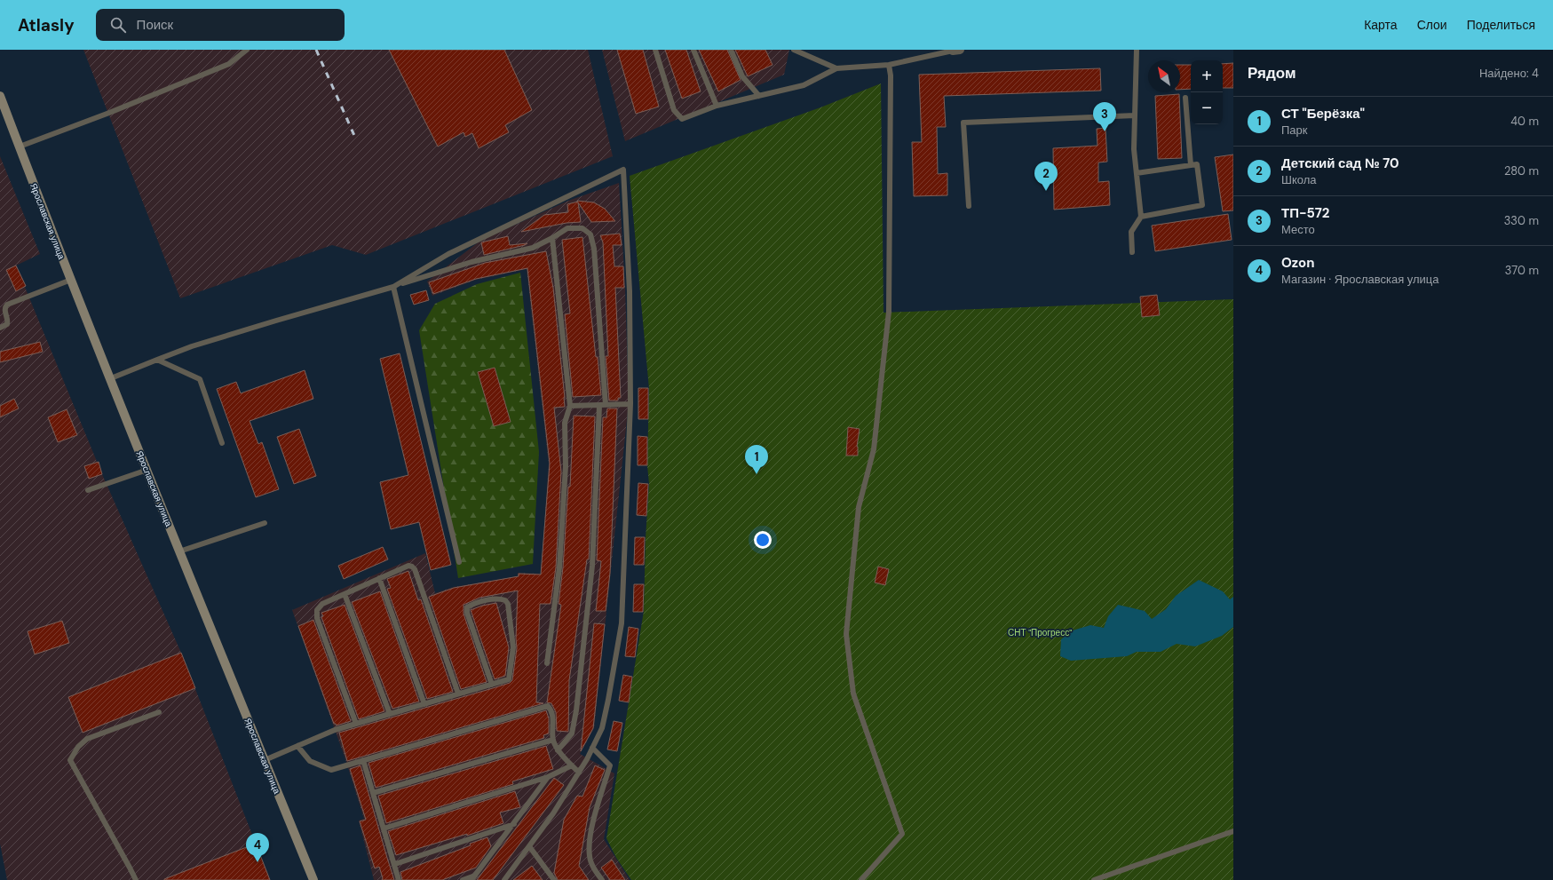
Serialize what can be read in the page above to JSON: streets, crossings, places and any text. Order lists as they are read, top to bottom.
{
  "streets": {
    "main road": ["Ярославская улица"]
  },
  "parks": ["СНТ \"Прогресс\""],
  "north": "top left",
  "page": {
    "header": "Atlasly",
    "search": "Поиск",
    "nav": ["Карта", "Слои", "Поделиться"],
    "heading": ["Рядом", "Найдено: 4"],
    "map_buttons": ["+", "−"],
    "list": [
      {
        "mark": "1",
        "name": "СТ \"Берёзка\"",
        "note": "Парк",
        "value": "40 m"
      },
      {
        "mark": "2",
        "name": "Детский сад № 70",
        "note": "Школа",
        "value": "280 m"
      },
      {
        "mark": "3",
        "name": "ТП-572",
        "note": "Место",
        "value": "330 m"
      },
      {
        "mark": "4",
        "name": "Ozon",
        "note": "Магазин · Ярославская улица",
        "value": "370 m"
      }
    ],
    "pins": [
      "3",
      "2",
      "1",
      "4"
    ]
  }
}
